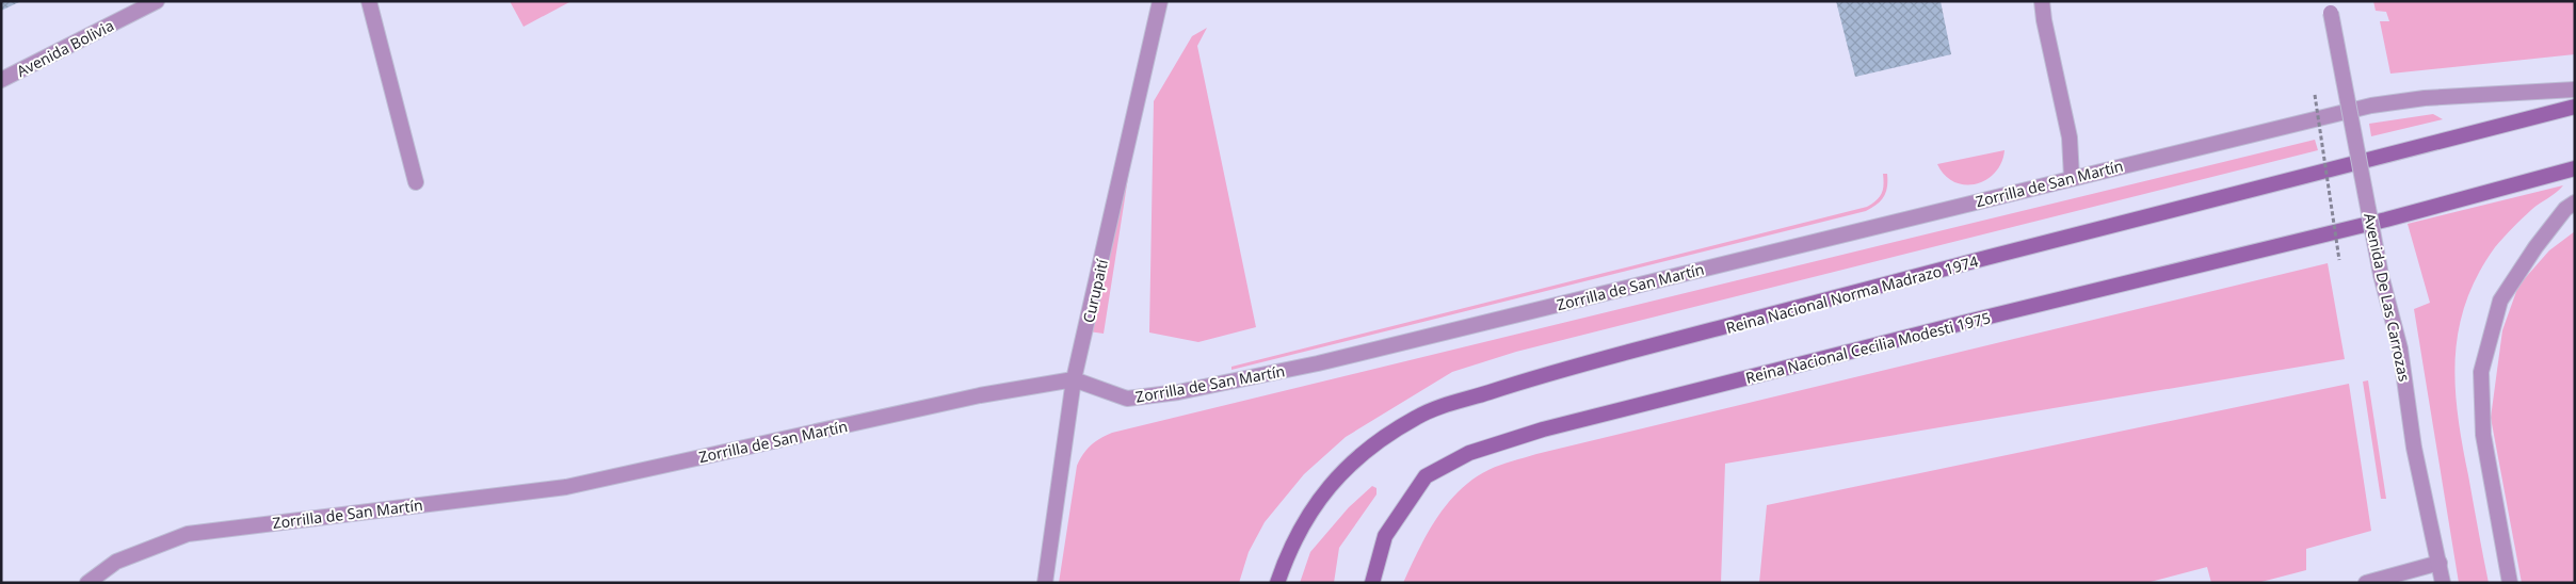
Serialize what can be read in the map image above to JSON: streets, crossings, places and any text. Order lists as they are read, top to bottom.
{
  "streets": {
    "main road": ["Reina Nacional Norma Madrazo 1974", "Reina Nacional Cecilia Modesti 1975"],
    "street": [
      "Avenida Bolivia",
      "Zorrilla de San Martín",
      "Curupaití",
      "Avenida De Las Carrozas"
    ]
  },
  "crossings": [
    ["Zorrilla de San Martín", "Curupaití"]
  ]
}
